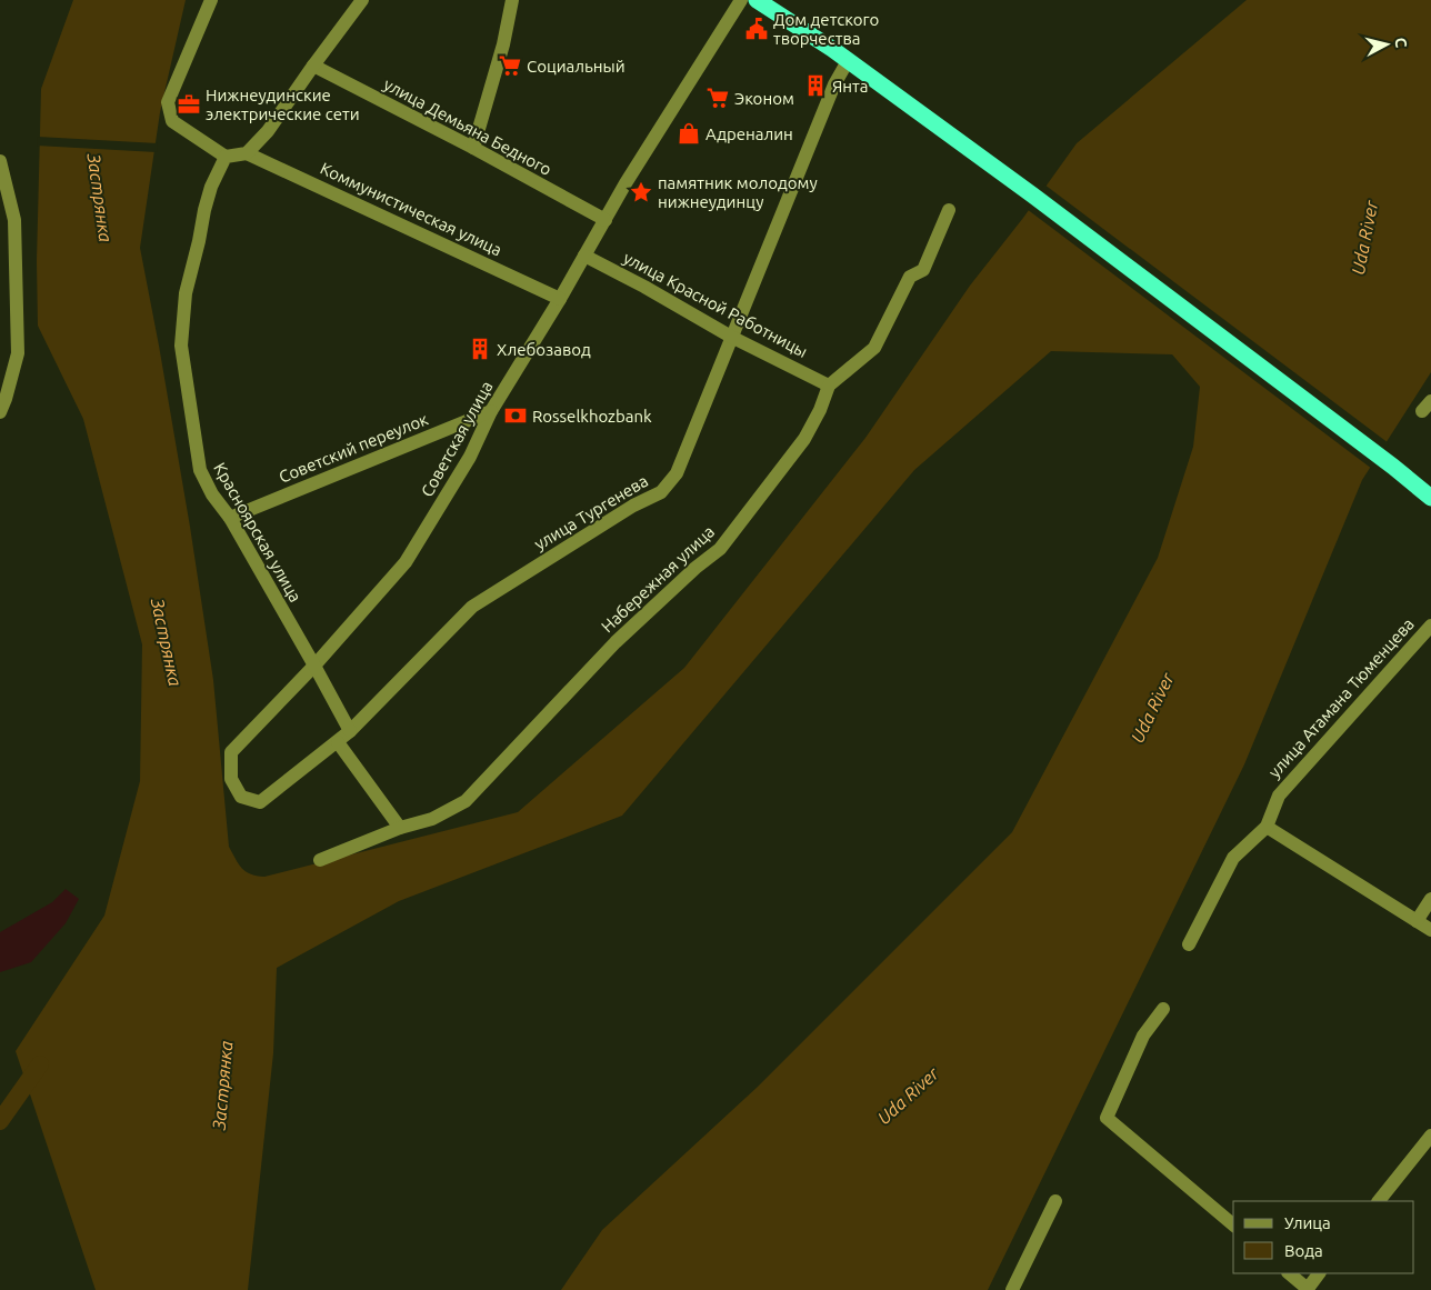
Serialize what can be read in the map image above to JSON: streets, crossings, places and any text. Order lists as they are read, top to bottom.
{
  "streets": {
    "street": [
      "улица Демьяна Бедного",
      "Коммунистическая улица",
      "улица Красной Работницы",
      "Советская улица",
      "Советский переулок",
      "улица Тургенева",
      "Красноярская улица",
      "Набережная улица",
      "улица Атамана Тюменцева"
    ]
  },
  "crossings": [
    ["улица Демьяна Бедного", "Советская улица"],
    ["Коммунистическая улица", "Советская улица"],
    ["улица Красной Работницы", "Советская улица"],
    ["улица Красной Работницы", "улица Тургенева"],
    ["улица Красной Работницы", "Набережная улица"],
    ["Советская улица", "Советский переулок"],
    ["Советская улица", "улица Тургенева"],
    ["Советская улица", "Красноярская улица"],
    ["Советский переулок", "Красноярская улица"],
    ["улица Тургенева", "Красноярская улица"]
  ],
  "water": ["Застрянка", "Uda River"],
  "places": {
    "public building": ["Дом детского творчества"],
    "supermarket": ["Социальный", "Эконом"],
    "building": ["Янта", "Хлебозавод"],
    "office": ["Нижнеудинские электрические сети"],
    "shop": ["Адреналин"],
    "place": ["памятник молодому нижнеудинцу"],
    "bank": ["Rosselkhozbank"]
  },
  "legend": ["Улица", "Вода"],
  "north": "right"
}
